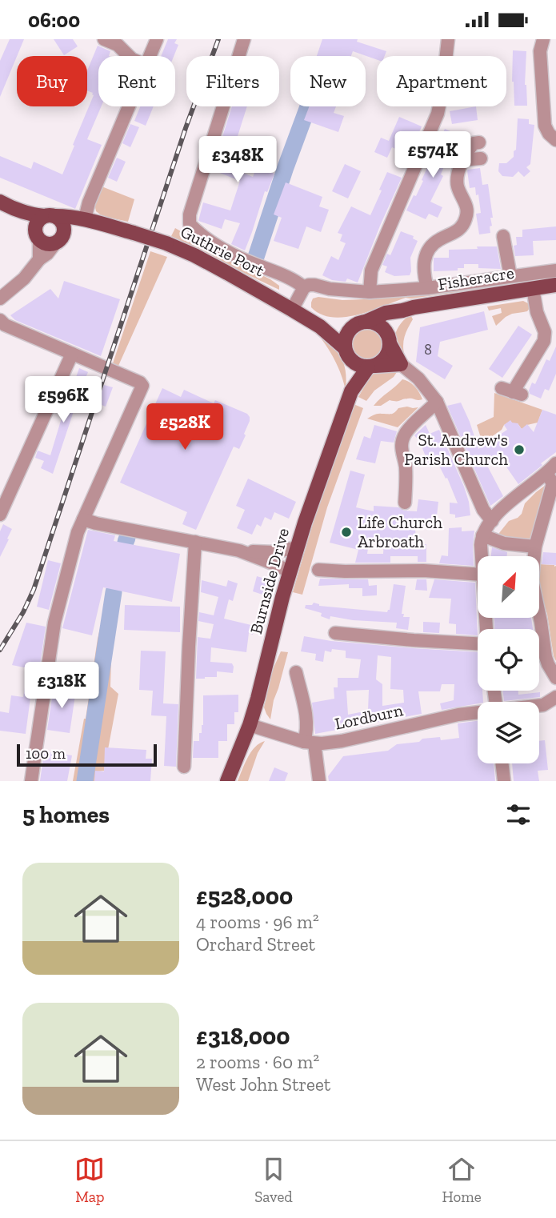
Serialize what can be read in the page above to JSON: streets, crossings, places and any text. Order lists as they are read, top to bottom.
{
  "streets": {
    "main road": ["Guthrie Port", "Fisheracre", "Burnside Drive"],
    "street": ["Lordburn"]
  },
  "crossings": [
    ["Guthrie Port", "Fisheracre"],
    ["Guthrie Port", "Burnside Drive"],
    ["Fisheracre", "Burnside Drive"],
    ["Burnside Drive", "Lordburn"]
  ],
  "places": ["St. Andrew's Parish Church", "Life Church Arbroath"],
  "house_numbers": ["8"],
  "scale_bar": "100 m",
  "north": "top right",
  "page": {
    "status": "06:00",
    "chip": [
      "Buy",
      "Rent",
      "Filters",
      "New",
      "Apartment"
    ],
    "price": [
      "£574K",
      "£348K",
      "£596K",
      "£528K",
      "£318K"
    ],
    "scale": "100 m",
    "heading": "5 homes",
    "list": [
      {
        "name": "£528,000",
        "note": "4 rooms · 96 m² · Orchard Street"
      },
      {
        "name": "£318,000",
        "note": "2 rooms · 60 m² · West John Street"
      }
    ],
    "tabs": ["Map", "Saved", "Home"]
  }
}
